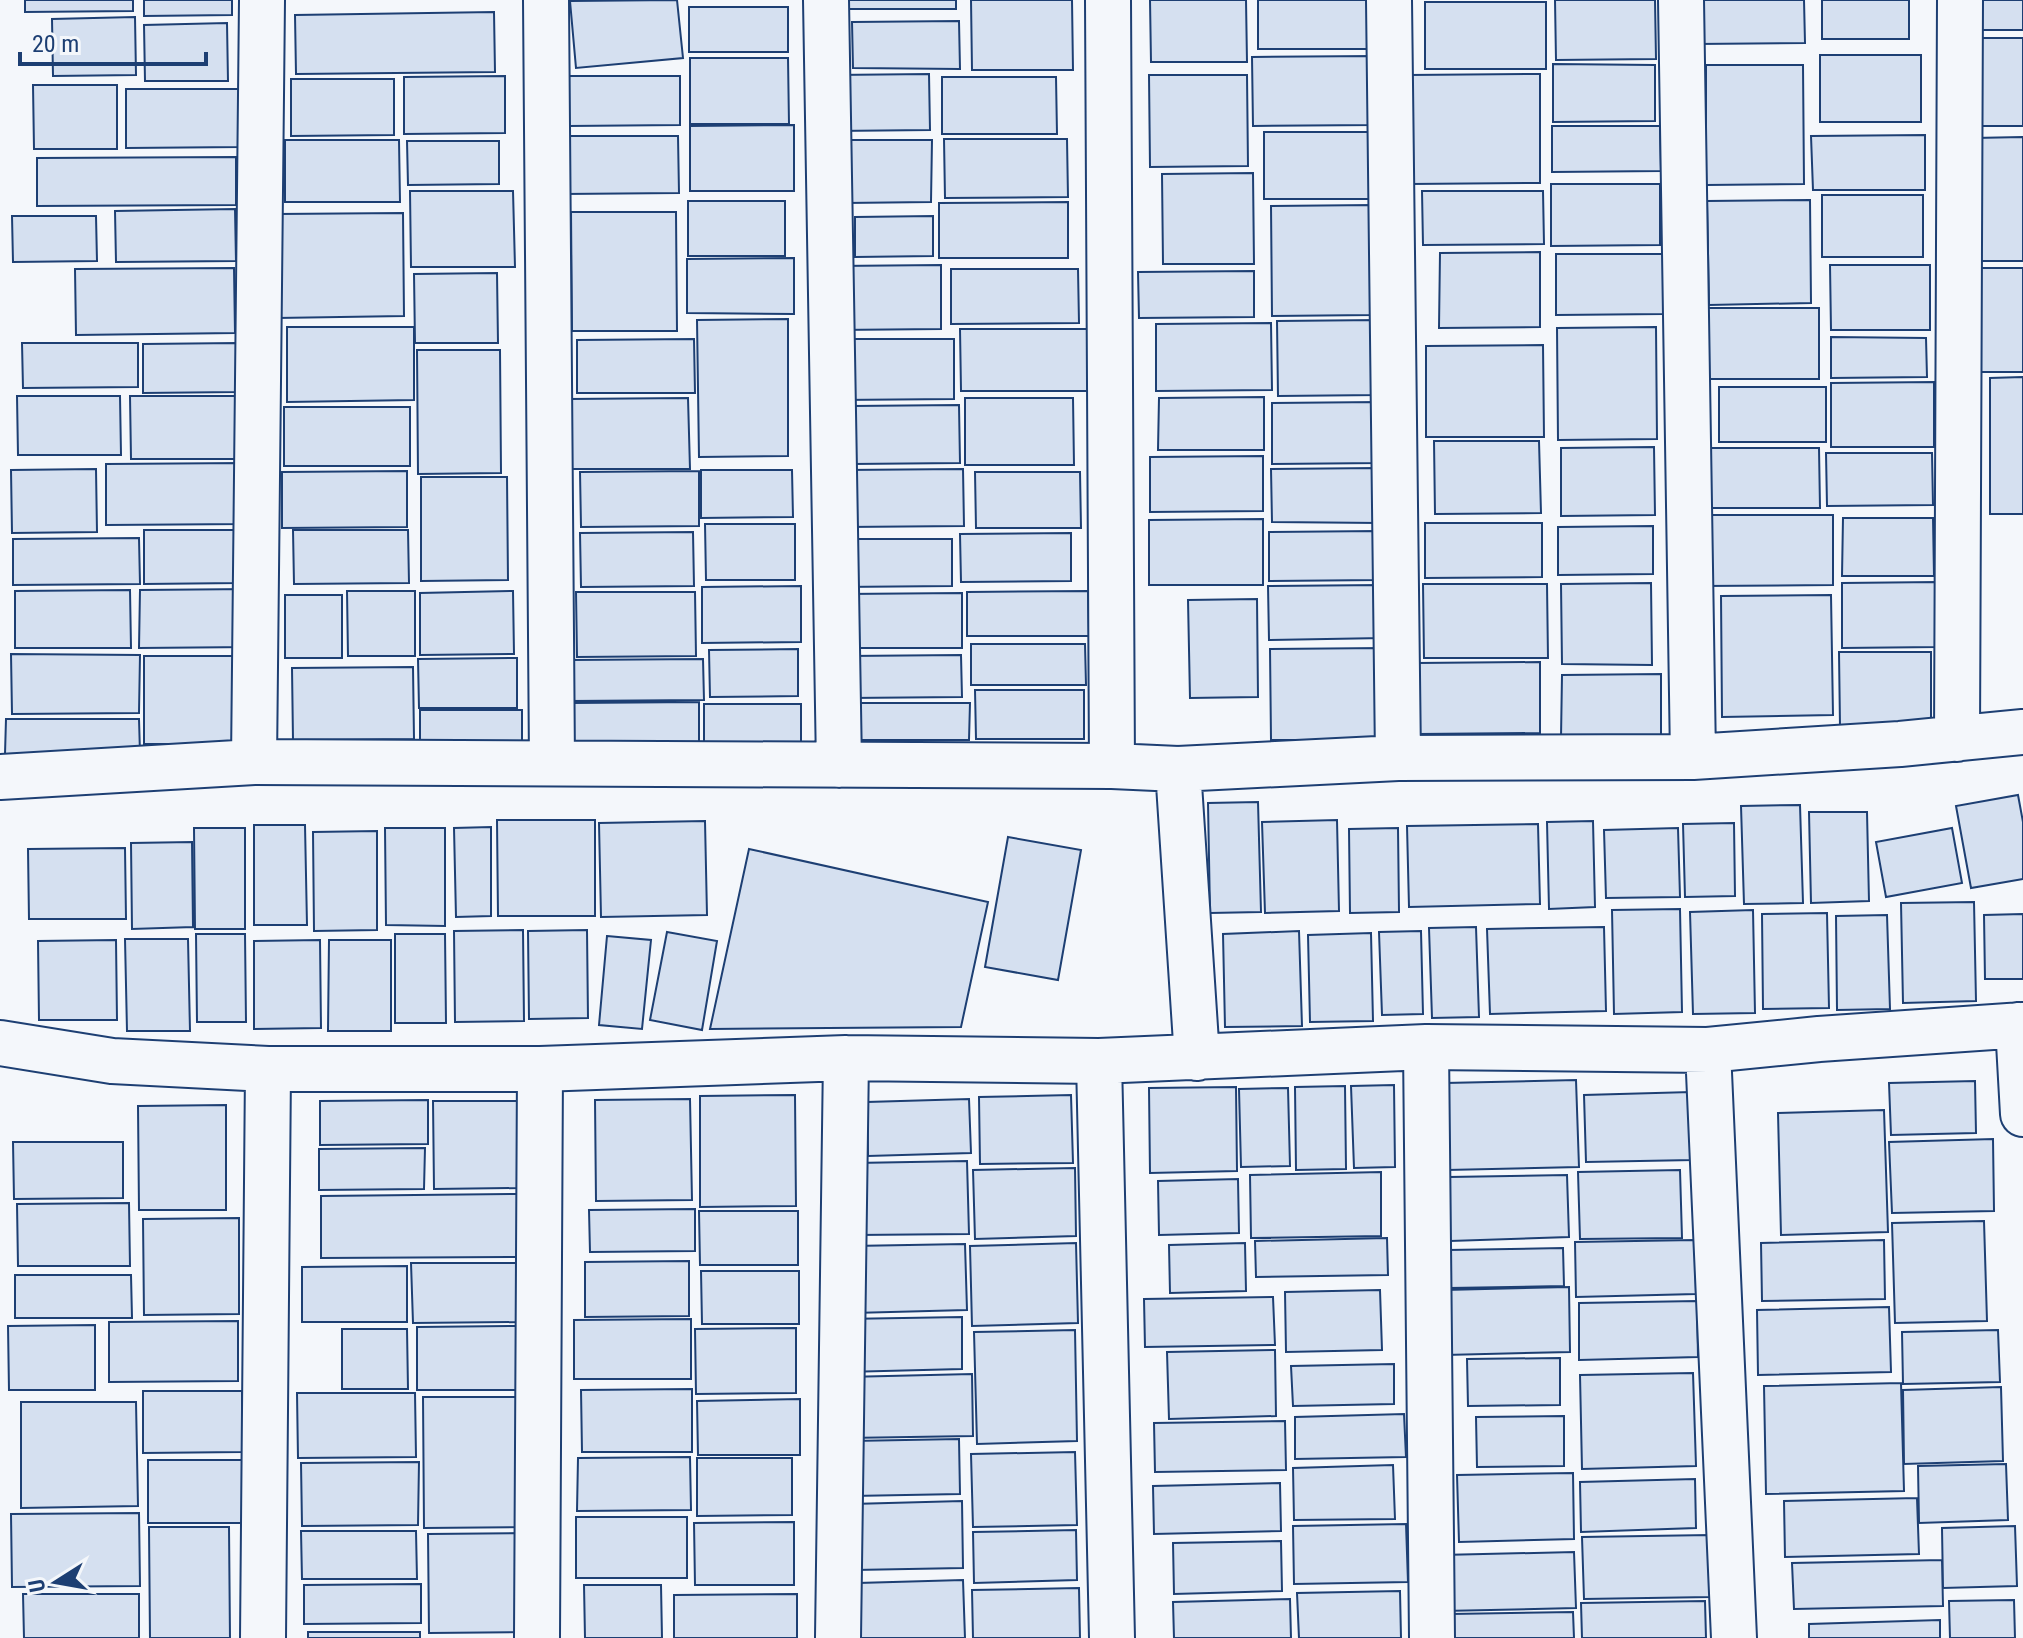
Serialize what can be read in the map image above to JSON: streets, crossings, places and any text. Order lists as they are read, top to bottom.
{
  "scale_bar": "20 m",
  "north": "left"
}
